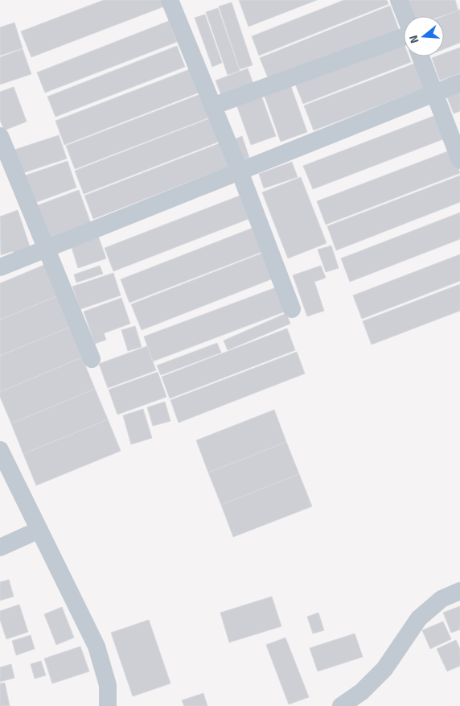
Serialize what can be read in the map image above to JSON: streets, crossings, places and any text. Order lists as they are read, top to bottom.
{
  "north": "left"
}
